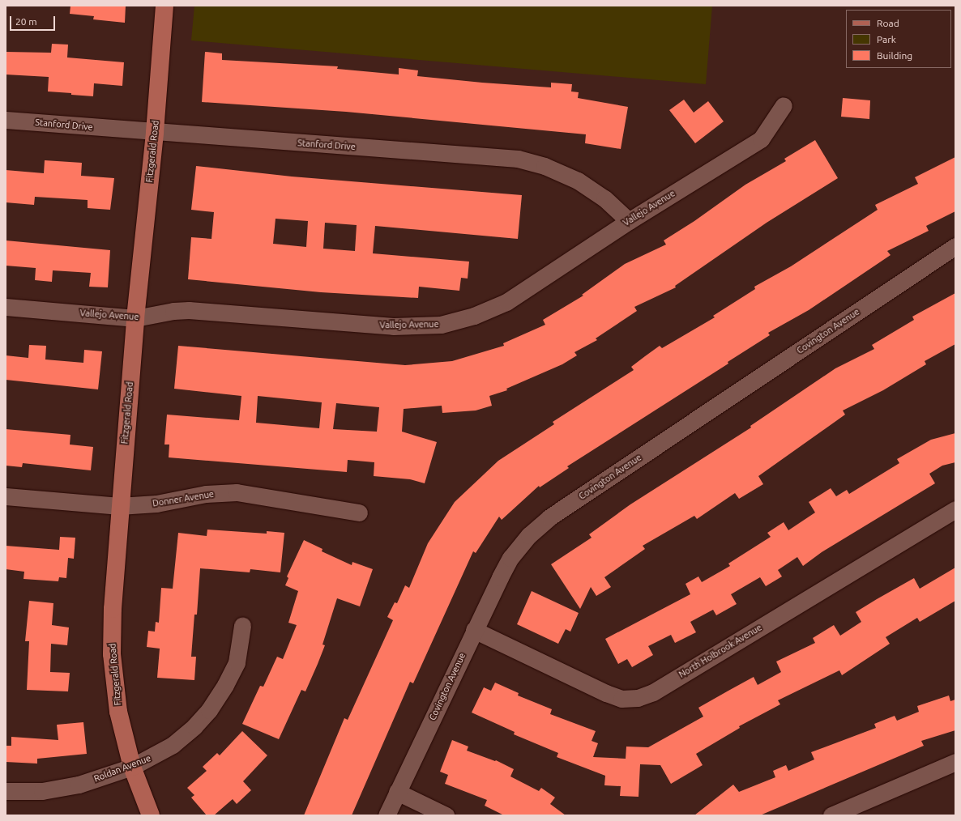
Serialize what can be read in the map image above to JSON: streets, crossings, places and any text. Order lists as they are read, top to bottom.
{
  "streets": {
    "main road": ["Fitzgerald Road"],
    "street": [
      "Stanford Drive",
      "Vallejo Avenue",
      "Covington Avenue",
      "Donner Avenue",
      "North Holbrook Avenue",
      "Roldan Avenue"
    ]
  },
  "crossings": [
    ["Stanford Drive", "Fitzgerald Road"],
    ["Stanford Drive", "Vallejo Avenue"],
    ["Fitzgerald Road", "Vallejo Avenue"],
    ["Fitzgerald Road", "Donner Avenue"],
    ["Fitzgerald Road", "Roldan Avenue"],
    ["Covington Avenue", "North Holbrook Avenue"]
  ],
  "legend": ["Road", "Park", "Building"],
  "scale_bar": "20 m"
}
